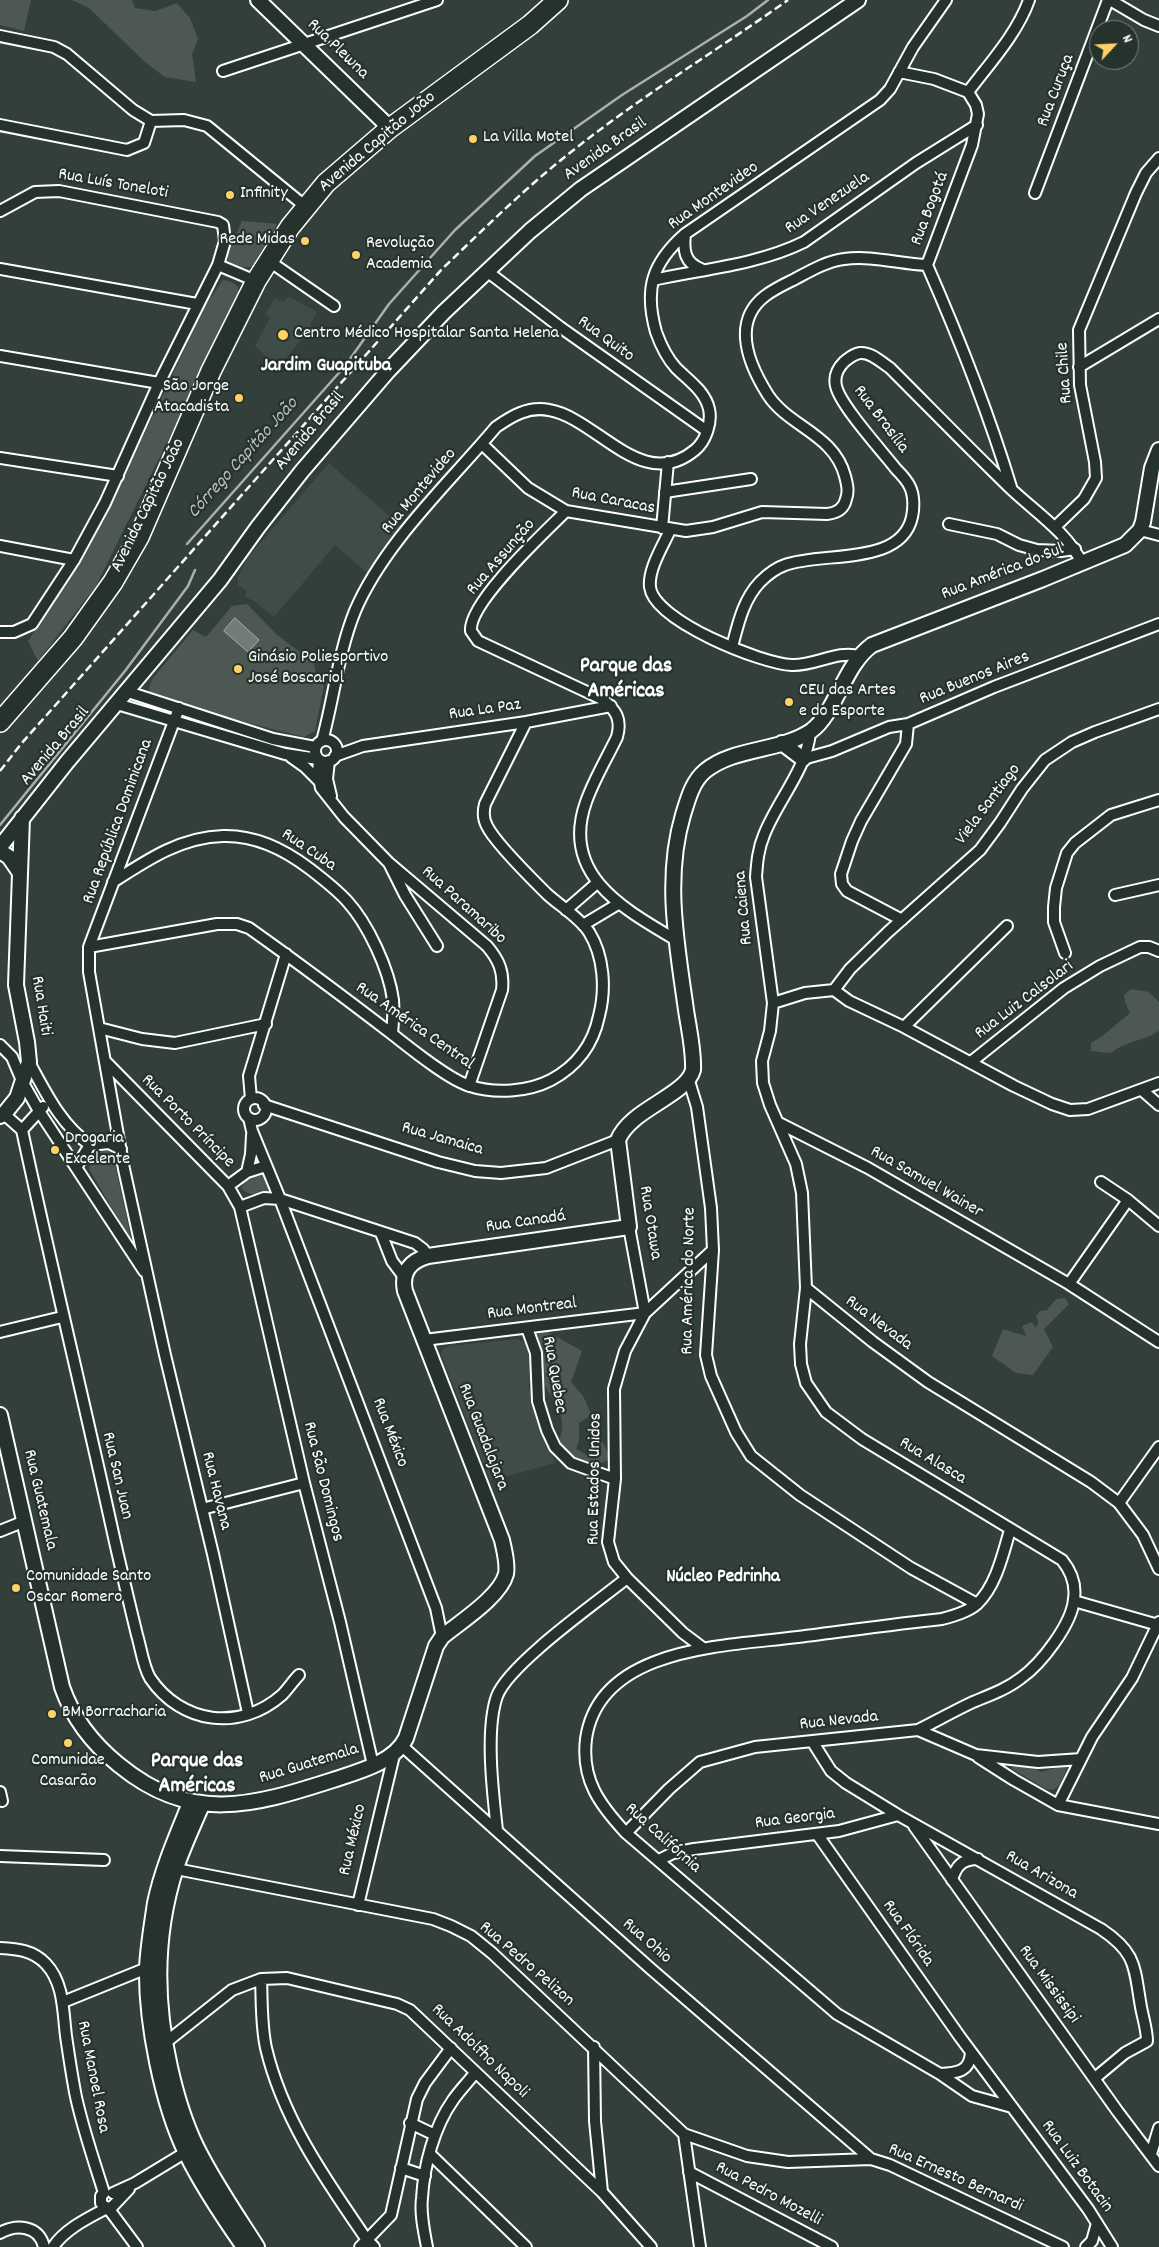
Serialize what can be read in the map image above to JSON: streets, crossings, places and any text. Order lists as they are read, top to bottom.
{
  "streets": {
    "highway": ["Avenida Capitão João"],
    "main road": [
      "Rua Plewna",
      "Avenida Brasil",
      "Rua América do Sul",
      "Rua Haiti",
      "Rua Jamaica",
      "Rua Canadá",
      "Rua Otawa",
      "Rua México",
      "Rua Guadalajara",
      "Rua Guatemala"
    ],
    "street": [
      "Rua Curuça",
      "Rua Luís Toneloti",
      "Rua Montevideo",
      "Rua Venezuela",
      "Rua Bogotá",
      "Rua Quito",
      "Rua Chile",
      "Rua Brasília",
      "Rua Caracas",
      "Rua Assunção",
      "Rua Buenos Aires",
      "Rua La Paz",
      "Viela Santiago",
      "Rua República Dominicana",
      "Rua Cuba",
      "Rua Paramaribo",
      "Rua Caiena",
      "Rua Luiz Calsolari",
      "Rua América Central",
      "Rua Porto Príncipe",
      "Rua Samuel Wainer",
      "Rua América do Norte",
      "Rua Montreal",
      "Rua Nevada",
      "Rua Quebec",
      "Rua Alasca",
      "Rua San Juan",
      "Rua Estados Unidos",
      "Rua São Domingos",
      "Rua Havana",
      "Rua Georgia",
      "Rua Califórnia",
      "Rua Arizona",
      "Rua Flórida",
      "Rua Ohio",
      "Rua Pedro Pelizon",
      "Rua Mississipi",
      "Rua Adolfho Napoli",
      "Rua Manoel Rosa",
      "Rua Luiz Botacin",
      "Rua Ernesto Bernardi",
      "Rua Pedro Mozelli"
    ]
  },
  "crossings": [
    ["Rua Plewna", "Avenida Capitão João"],
    ["Avenida Brasil", "Rua Quito"],
    ["Avenida Brasil", "Rua La Paz"],
    ["Avenida Brasil", "Rua Haiti"],
    ["Rua Montevideo", "Rua Venezuela"],
    ["Rua Montevideo", "Rua Quito"],
    ["Rua Montevideo", "Rua Caracas"],
    ["Rua Montevideo", "Rua La Paz"],
    ["Rua Venezuela", "Rua Bogotá"],
    ["Rua Bogotá", "Rua Brasília"],
    ["Rua Bogotá", "Rua Caracas"],
    ["Rua Chile", "Rua Brasília"],
    ["Rua Brasília", "Rua América do Sul"],
    ["Rua Caracas", "Rua Assunção"],
    ["Rua Assunção", "Rua La Paz"],
    ["Rua Buenos Aires", "Rua Caiena"],
    ["Rua La Paz", "Rua República Dominicana"],
    ["Rua La Paz", "Rua Paramaribo"],
    ["Rua La Paz", "Rua América Central"],
    ["Rua República Dominicana", "Rua Cuba"],
    ["Rua República Dominicana", "Rua América Central"],
    ["Rua Cuba", "Rua América Central"],
    ["Rua Paramaribo", "Rua América Central"],
    ["Rua Haiti", "Rua Havana"],
    ["Rua Porto Príncipe", "Rua São Domingos"],
    ["Rua Jamaica", "Rua Otawa"],
    ["Rua Jamaica", "Rua América do Norte"],
    ["Rua Jamaica", "Rua México"],
    ["Rua Samuel Wainer", "Rua Alasca"],
    ["Rua Canadá", "Rua Otawa"],
    ["Rua Canadá", "Rua Guadalajara"],
    ["Rua Otawa", "Rua Montreal"],
    ["Rua Otawa", "Rua Estados Unidos"],
    ["Rua América do Norte", "Rua Estados Unidos"],
    ["Rua América do Norte", "Rua Califórnia"],
    ["Rua Montreal", "Rua Quebec"],
    ["Rua Montreal", "Rua Guadalajara"],
    ["Rua Montreal", "Rua Estados Unidos"],
    ["Rua Nevada", "Rua Alasca"],
    ["Rua Nevada", "Rua Califórnia"],
    ["Rua Nevada", "Rua Arizona"],
    ["Rua Quebec", "Rua Estados Unidos"],
    ["Rua México", "Rua Guadalajara"],
    ["Rua México", "Rua Guatemala"],
    ["Rua México", "Rua Ohio"],
    ["Rua México", "Rua Pedro Pelizon"],
    ["Rua San Juan", "Rua Havana"],
    ["Rua Estados Unidos", "Rua Califórnia"],
    ["Rua São Domingos", "Rua Guatemala"],
    ["Rua Guatemala", "Rua Ohio"],
    ["Rua Georgia", "Rua Califórnia"],
    ["Rua Georgia", "Rua Arizona"],
    ["Rua Georgia", "Rua Flórida"],
    ["Rua Califórnia", "Rua Flórida"],
    ["Rua Califórnia", "Rua Luiz Botacin"],
    ["Rua Arizona", "Rua Mississipi"],
    ["Rua Flórida", "Rua Luiz Botacin"],
    ["Rua Ohio", "Rua Ernesto Bernardi"],
    ["Rua Pedro Pelizon", "Rua Ernesto Bernardi"]
  ],
  "districts": [
    "Jardim Guapituba",
    "Parque das Américas",
    "Núcleo Pedrinha",
    "Parque das Américas"
  ],
  "water": ["Córrego Capitão João"],
  "places": [
    "La Villa Motel",
    "Infinity",
    "Rede Midas",
    "Revolução Academia",
    "Centro Médico Hospitalar Santa Helena",
    "São Jorge Atacadista",
    "Ginásio Poliesportivo José Boscariol",
    "CEU das Artes e do Esporte",
    "Drogaria Excelente",
    "Comunidade Santo Oscar Romero",
    "BM Borracharia",
    "Comunidae Casarão"
  ],
  "north": "top right"
}
